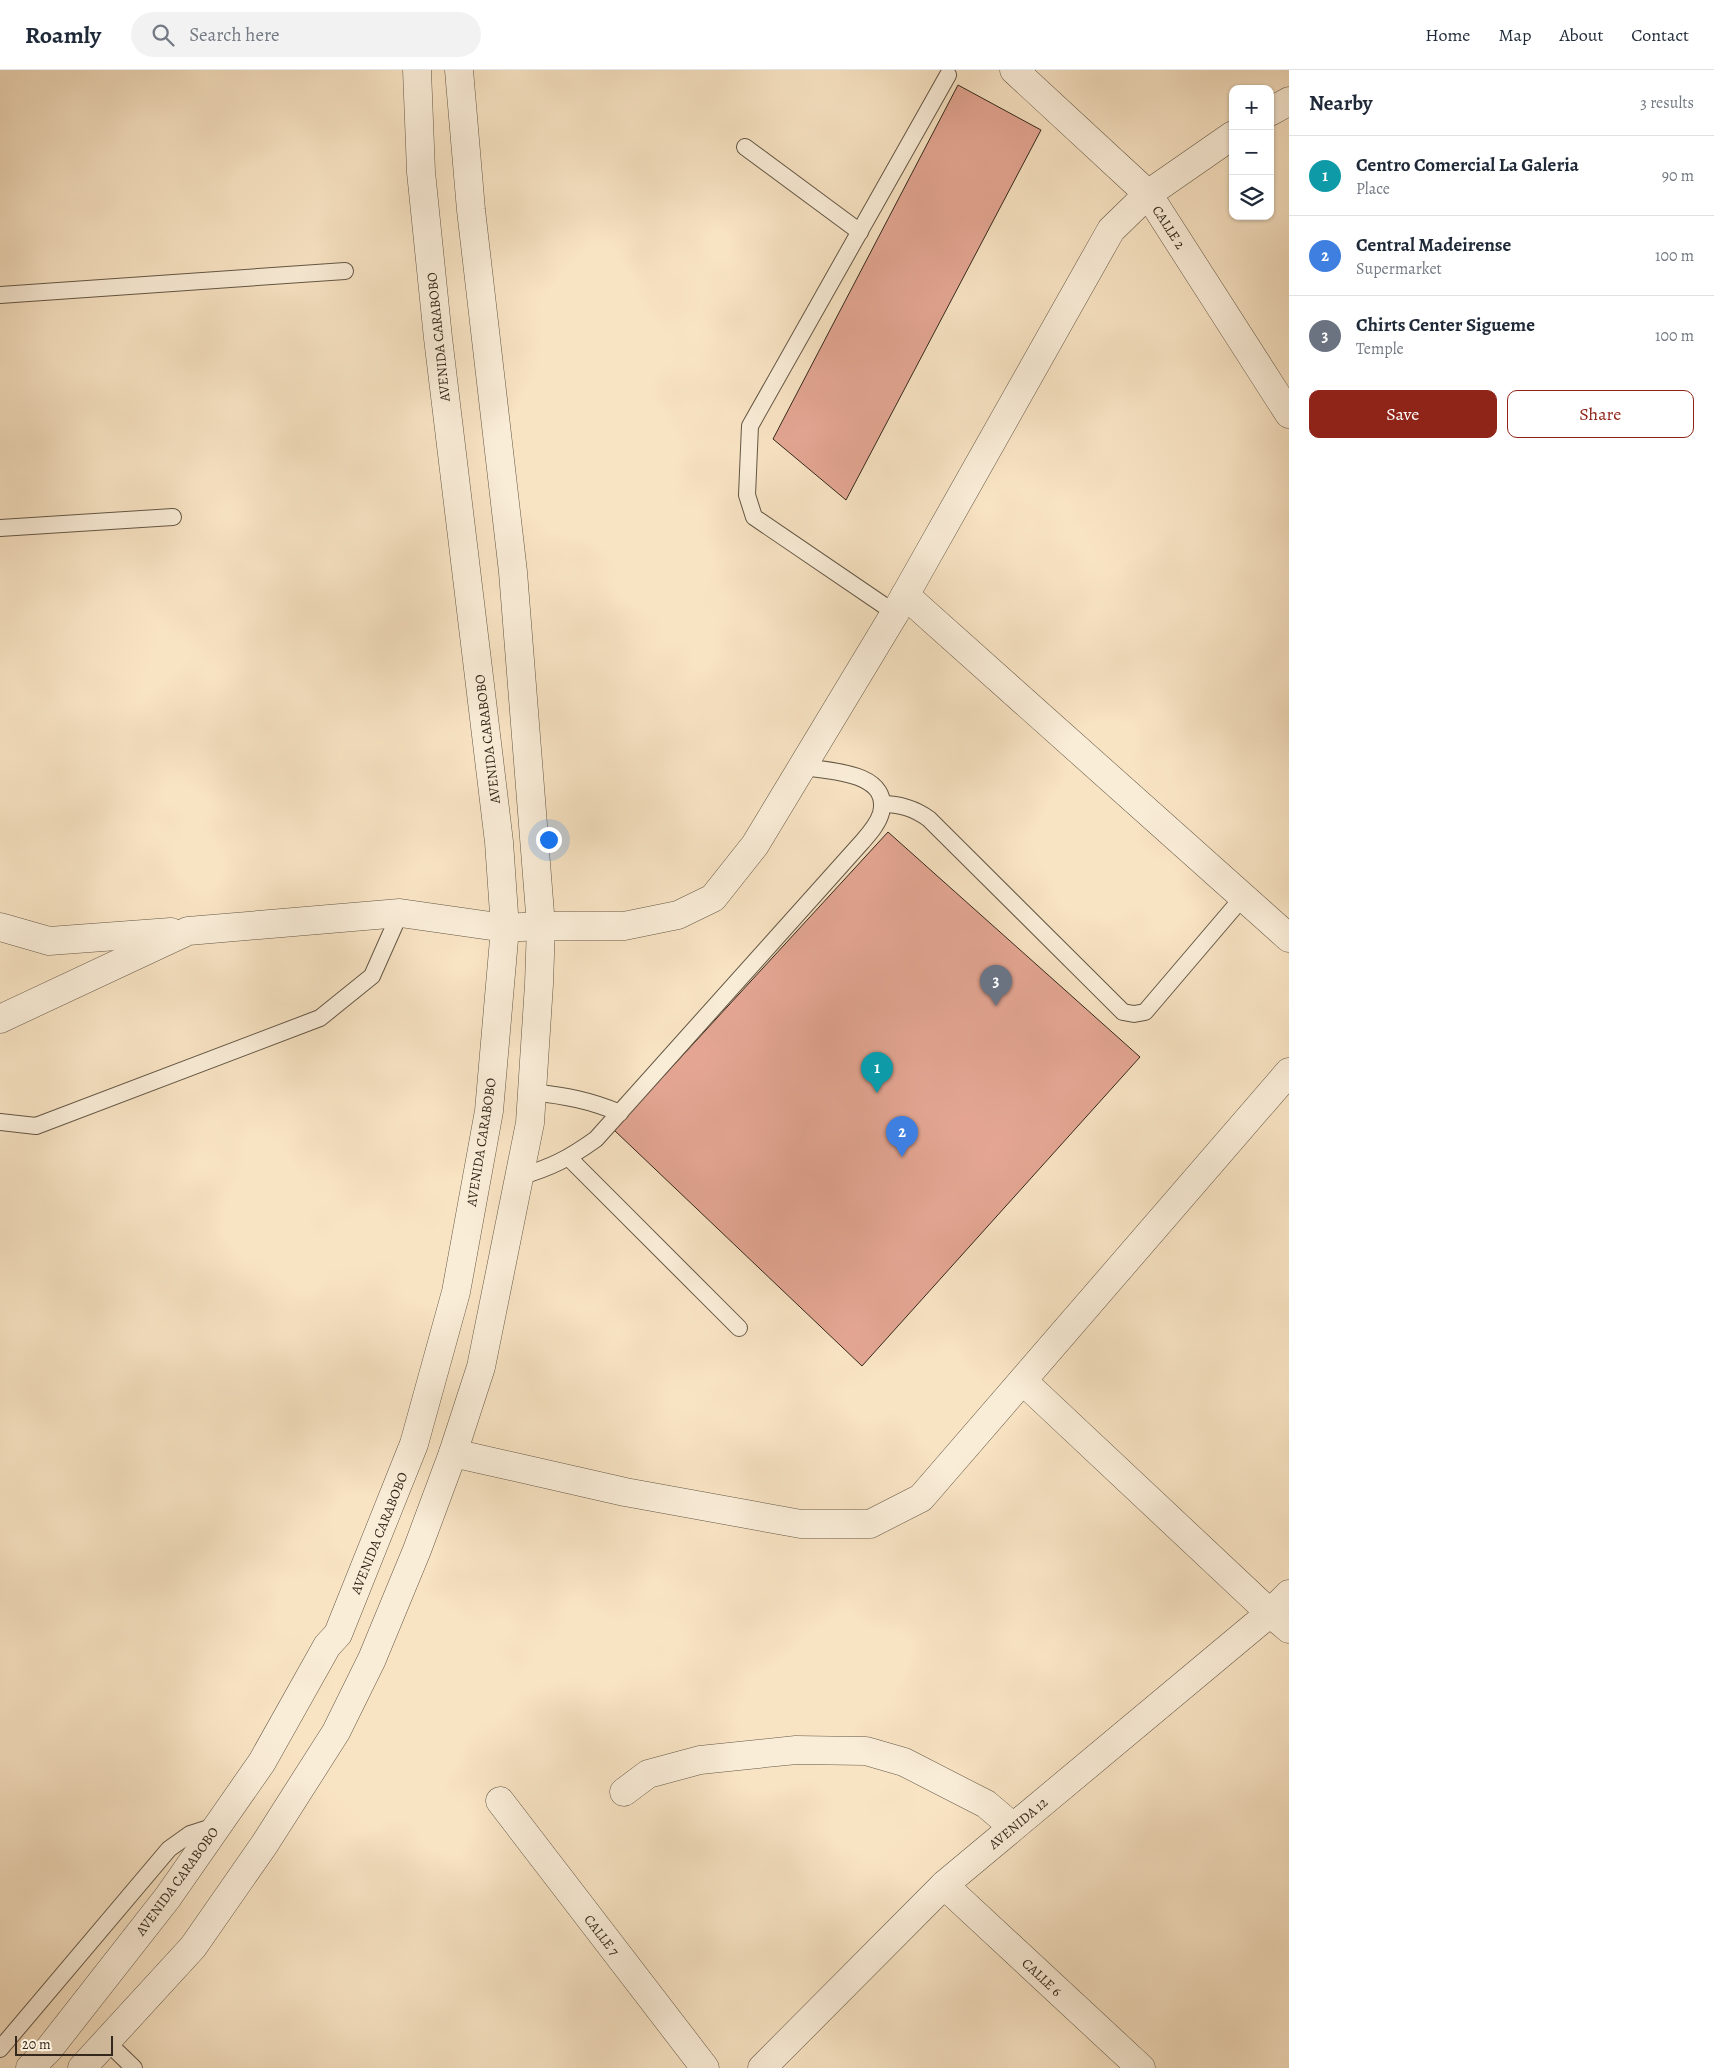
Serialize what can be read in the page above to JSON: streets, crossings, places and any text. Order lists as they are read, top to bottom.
{
  "streets": {
    "street": [
      "CALLE 2",
      "AVENIDA CARABOBO",
      "AVENIDA 12",
      "CALLE 7",
      "CALLE 6"
    ]
  },
  "crossings": [
    ["AVENIDA 12", "CALLE 6"]
  ],
  "scale_bar": "20 m",
  "page": {
    "header": "Roamly",
    "search": "Search here",
    "nav": [
      "Home",
      "Map",
      "About",
      "Contact"
    ],
    "heading": ["Nearby", "3 results"],
    "map_buttons": ["+", "−"],
    "list": [
      {
        "mark": "1",
        "name": "Centro Comercial La Galeria",
        "note": "Place",
        "value": "90 m"
      },
      {
        "mark": "2",
        "name": "Central Madeirense",
        "note": "Supermarket",
        "value": "100 m"
      },
      {
        "mark": "3",
        "name": "Chirts Center Sigueme",
        "note": "Temple",
        "value": "100 m"
      }
    ],
    "buttons": ["Save", "Share"],
    "pins": ["3", "1", "2"],
    "scale": "20 m"
  }
}
